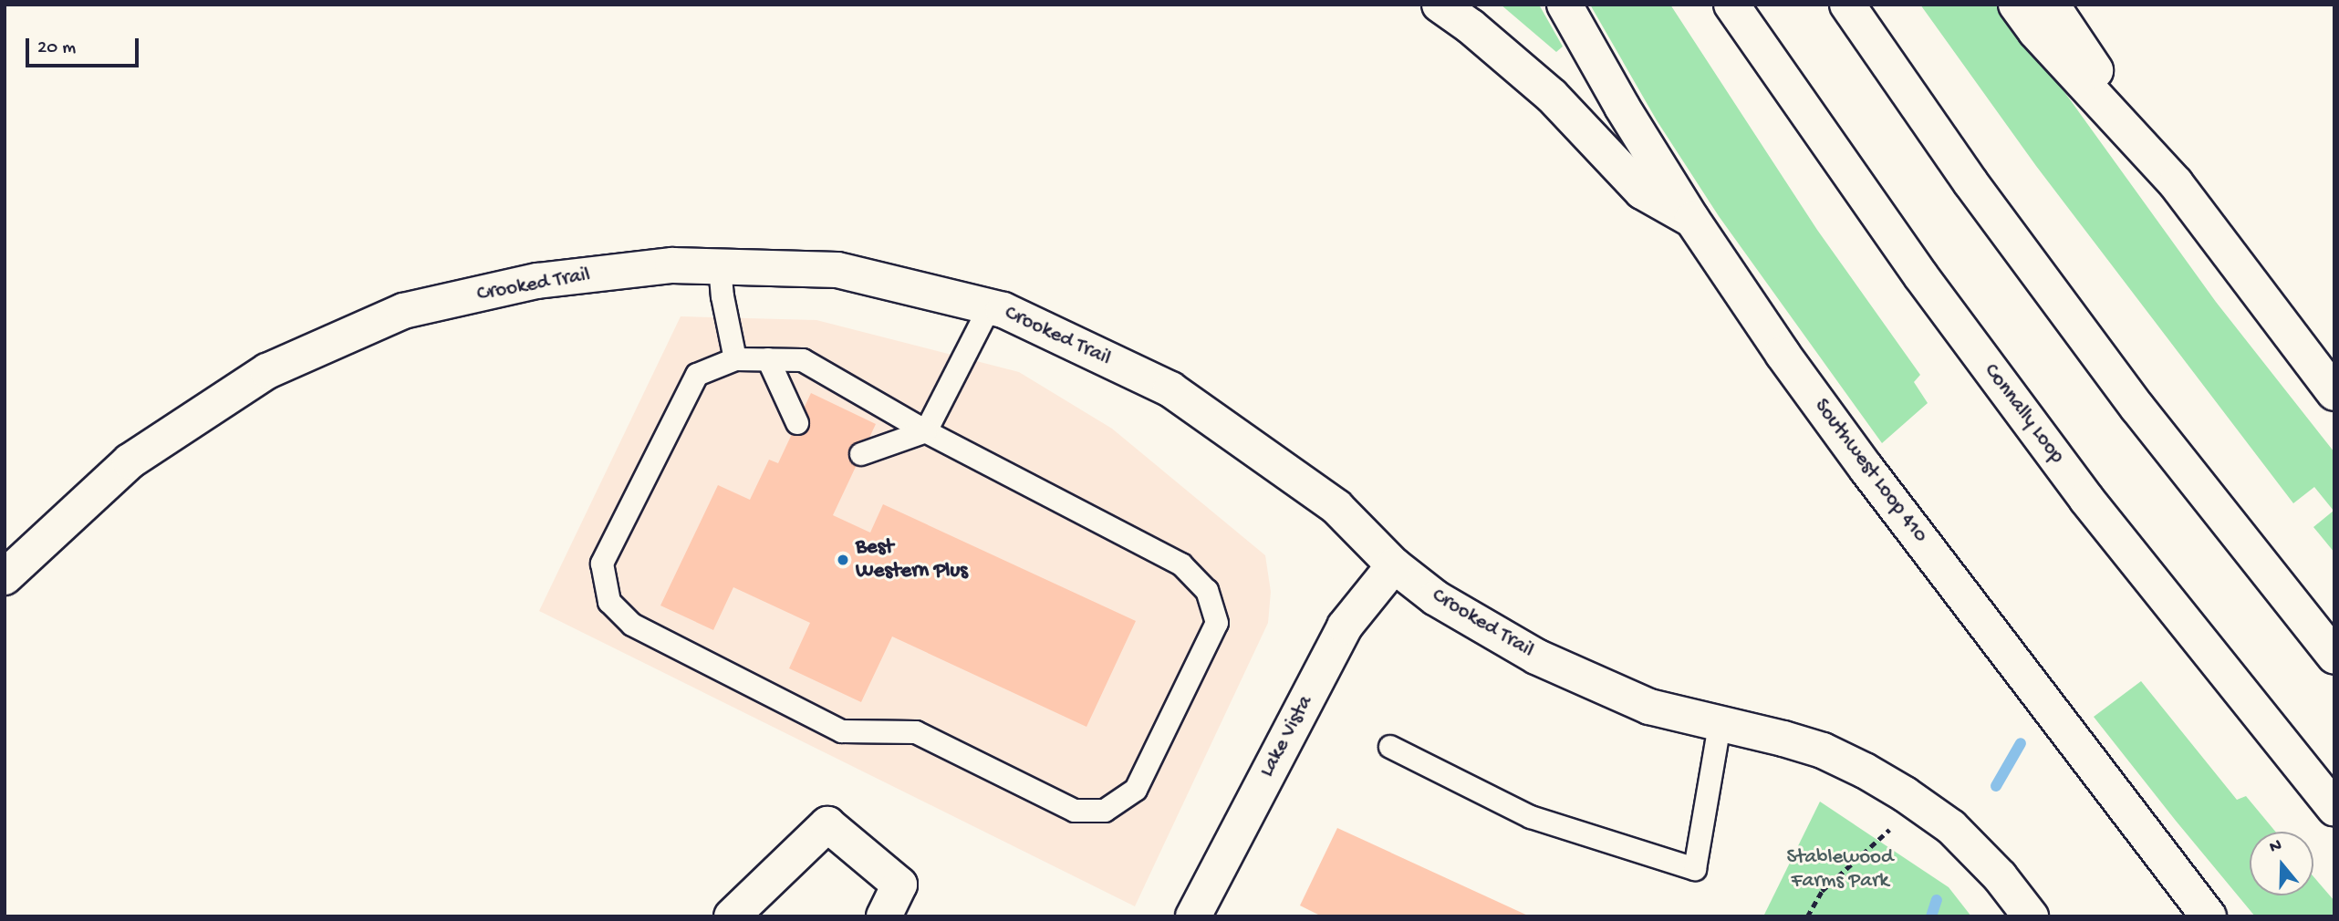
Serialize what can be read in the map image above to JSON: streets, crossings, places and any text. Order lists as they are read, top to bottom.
{
  "streets": {
    "main road": [
      "Crooked Trail",
      "Connally Loop",
      "Southwest Loop 410",
      "Lake Vista"
    ]
  },
  "crossings": [
    ["Crooked Trail", "Lake Vista"]
  ],
  "parks": ["Stablewood Farms Park"],
  "places": ["Best Western Plus"],
  "scale_bar": "20 m",
  "north": "top"
}
